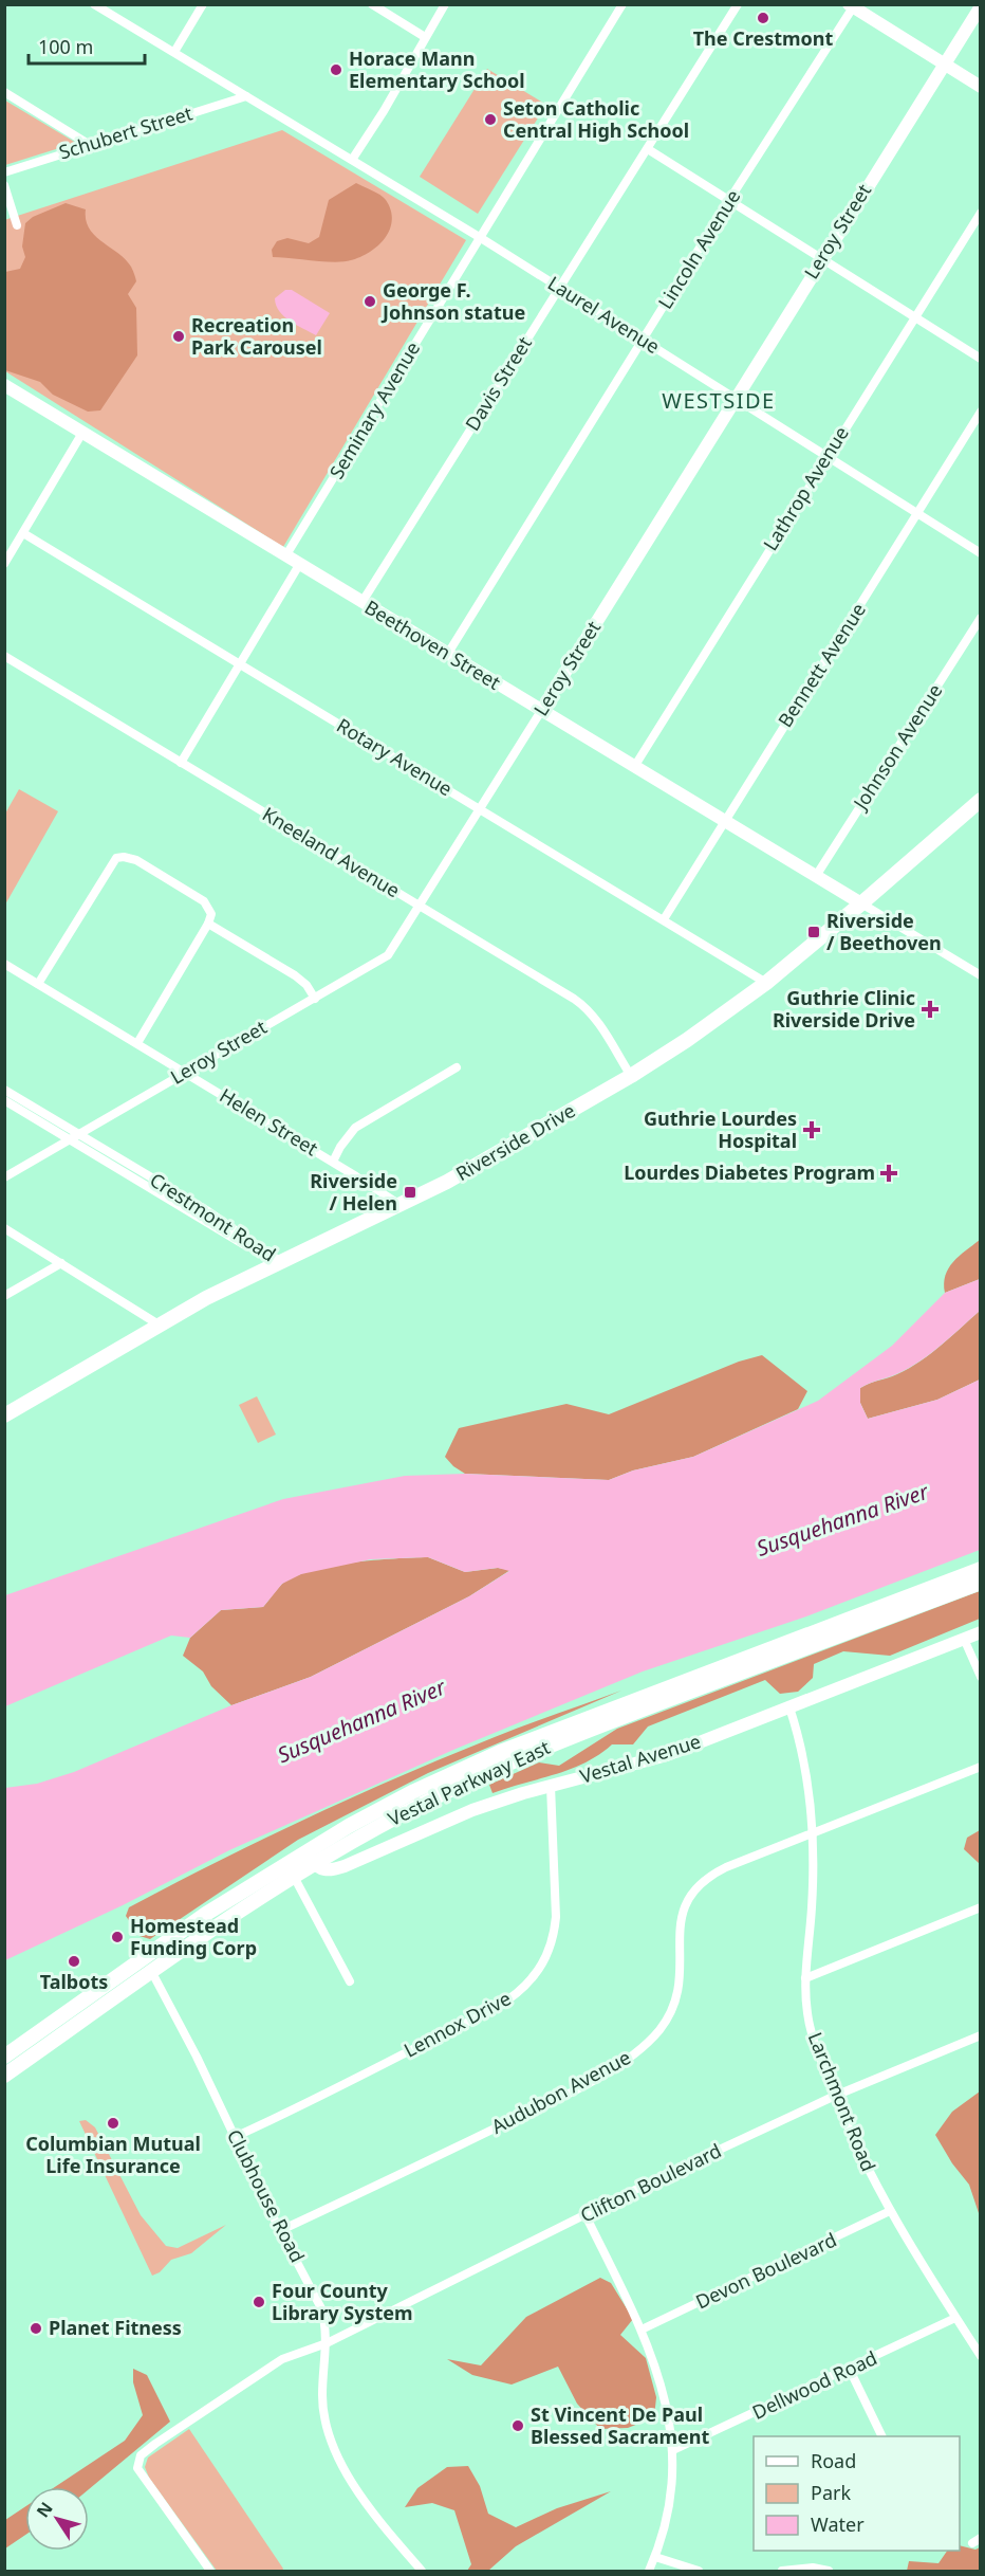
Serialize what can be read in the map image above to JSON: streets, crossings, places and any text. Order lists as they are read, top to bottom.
{
  "streets": {
    "main road": ["Riverside Drive", "Vestal Parkway East"],
    "street": [
      "Schubert Street",
      "Leroy Street",
      "Lincoln Avenue",
      "Laurel Avenue",
      "Davis Street",
      "Seminary Avenue",
      "Lathrop Avenue",
      "Beethoven Street",
      "Bennett Avenue",
      "Johnson Avenue",
      "Rotary Avenue",
      "Kneeland Avenue",
      "Helen Street",
      "Crestmont Road",
      "Vestal Avenue",
      "Lennox Drive",
      "Audubon Avenue",
      "Larchmont Road",
      "Clifton Boulevard",
      "Clubhouse Road",
      "Devon Boulevard",
      "Dellwood Road"
    ]
  },
  "crossings": [
    ["Schubert Street", "Laurel Avenue"],
    ["Leroy Street", "Laurel Avenue"],
    ["Leroy Street", "Beethoven Street"],
    ["Leroy Street", "Rotary Avenue"],
    ["Leroy Street", "Kneeland Avenue"],
    ["Leroy Street", "Helen Street"],
    ["Leroy Street", "Crestmont Road"],
    ["Lincoln Avenue", "Laurel Avenue"],
    ["Lincoln Avenue", "Beethoven Street"],
    ["Laurel Avenue", "Davis Street"],
    ["Laurel Avenue", "Seminary Avenue"],
    ["Laurel Avenue", "Lathrop Avenue"],
    ["Laurel Avenue", "Bennett Avenue"],
    ["Davis Street", "Beethoven Street"],
    ["Seminary Avenue", "Beethoven Street"],
    ["Lathrop Avenue", "Beethoven Street"],
    ["Beethoven Street", "Bennett Avenue"],
    ["Beethoven Street", "Johnson Avenue"],
    ["Beethoven Street", "Riverside Drive"],
    ["Bennett Avenue", "Rotary Avenue"],
    ["Rotary Avenue", "Riverside Drive"],
    ["Kneeland Avenue", "Riverside Drive"],
    ["Helen Street", "Riverside Drive"],
    ["Riverside Drive", "Crestmont Road"],
    ["Vestal Avenue", "Vestal Parkway East"],
    ["Vestal Avenue", "Lennox Drive"],
    ["Vestal Avenue", "Larchmont Road"],
    ["Vestal Parkway East", "Clubhouse Road"],
    ["Lennox Drive", "Clubhouse Road"],
    ["Audubon Avenue", "Larchmont Road"],
    ["Audubon Avenue", "Clubhouse Road"],
    ["Larchmont Road", "Clifton Boulevard"],
    ["Larchmont Road", "Devon Boulevard"],
    ["Larchmont Road", "Dellwood Road"],
    ["Clifton Boulevard", "Clubhouse Road"]
  ],
  "districts": ["WESTSIDE"],
  "water": ["Susquehanna River"],
  "places": {
    "other": [
      "The Crestmont",
      "Horace Mann Elementary School",
      "Seton Catholic Central High School",
      "George F. Johnson statue",
      "Recreation Park Carousel",
      "Homestead Funding Corp",
      "Talbots",
      "Columbian Mutual Life Insurance",
      "Four County Library System",
      "Planet Fitness",
      "St Vincent De Paul Blessed Sacrament"
    ],
    "transit": ["Riverside / Beethoven", "Riverside / Helen"],
    "health": ["Guthrie Clinic Riverside Drive", "Guthrie Lourdes Hospital", "Lourdes Diabetes Program"]
  },
  "legend": ["Road", "Park", "Water"],
  "scale_bar": "100 m",
  "north": "top left"
}
